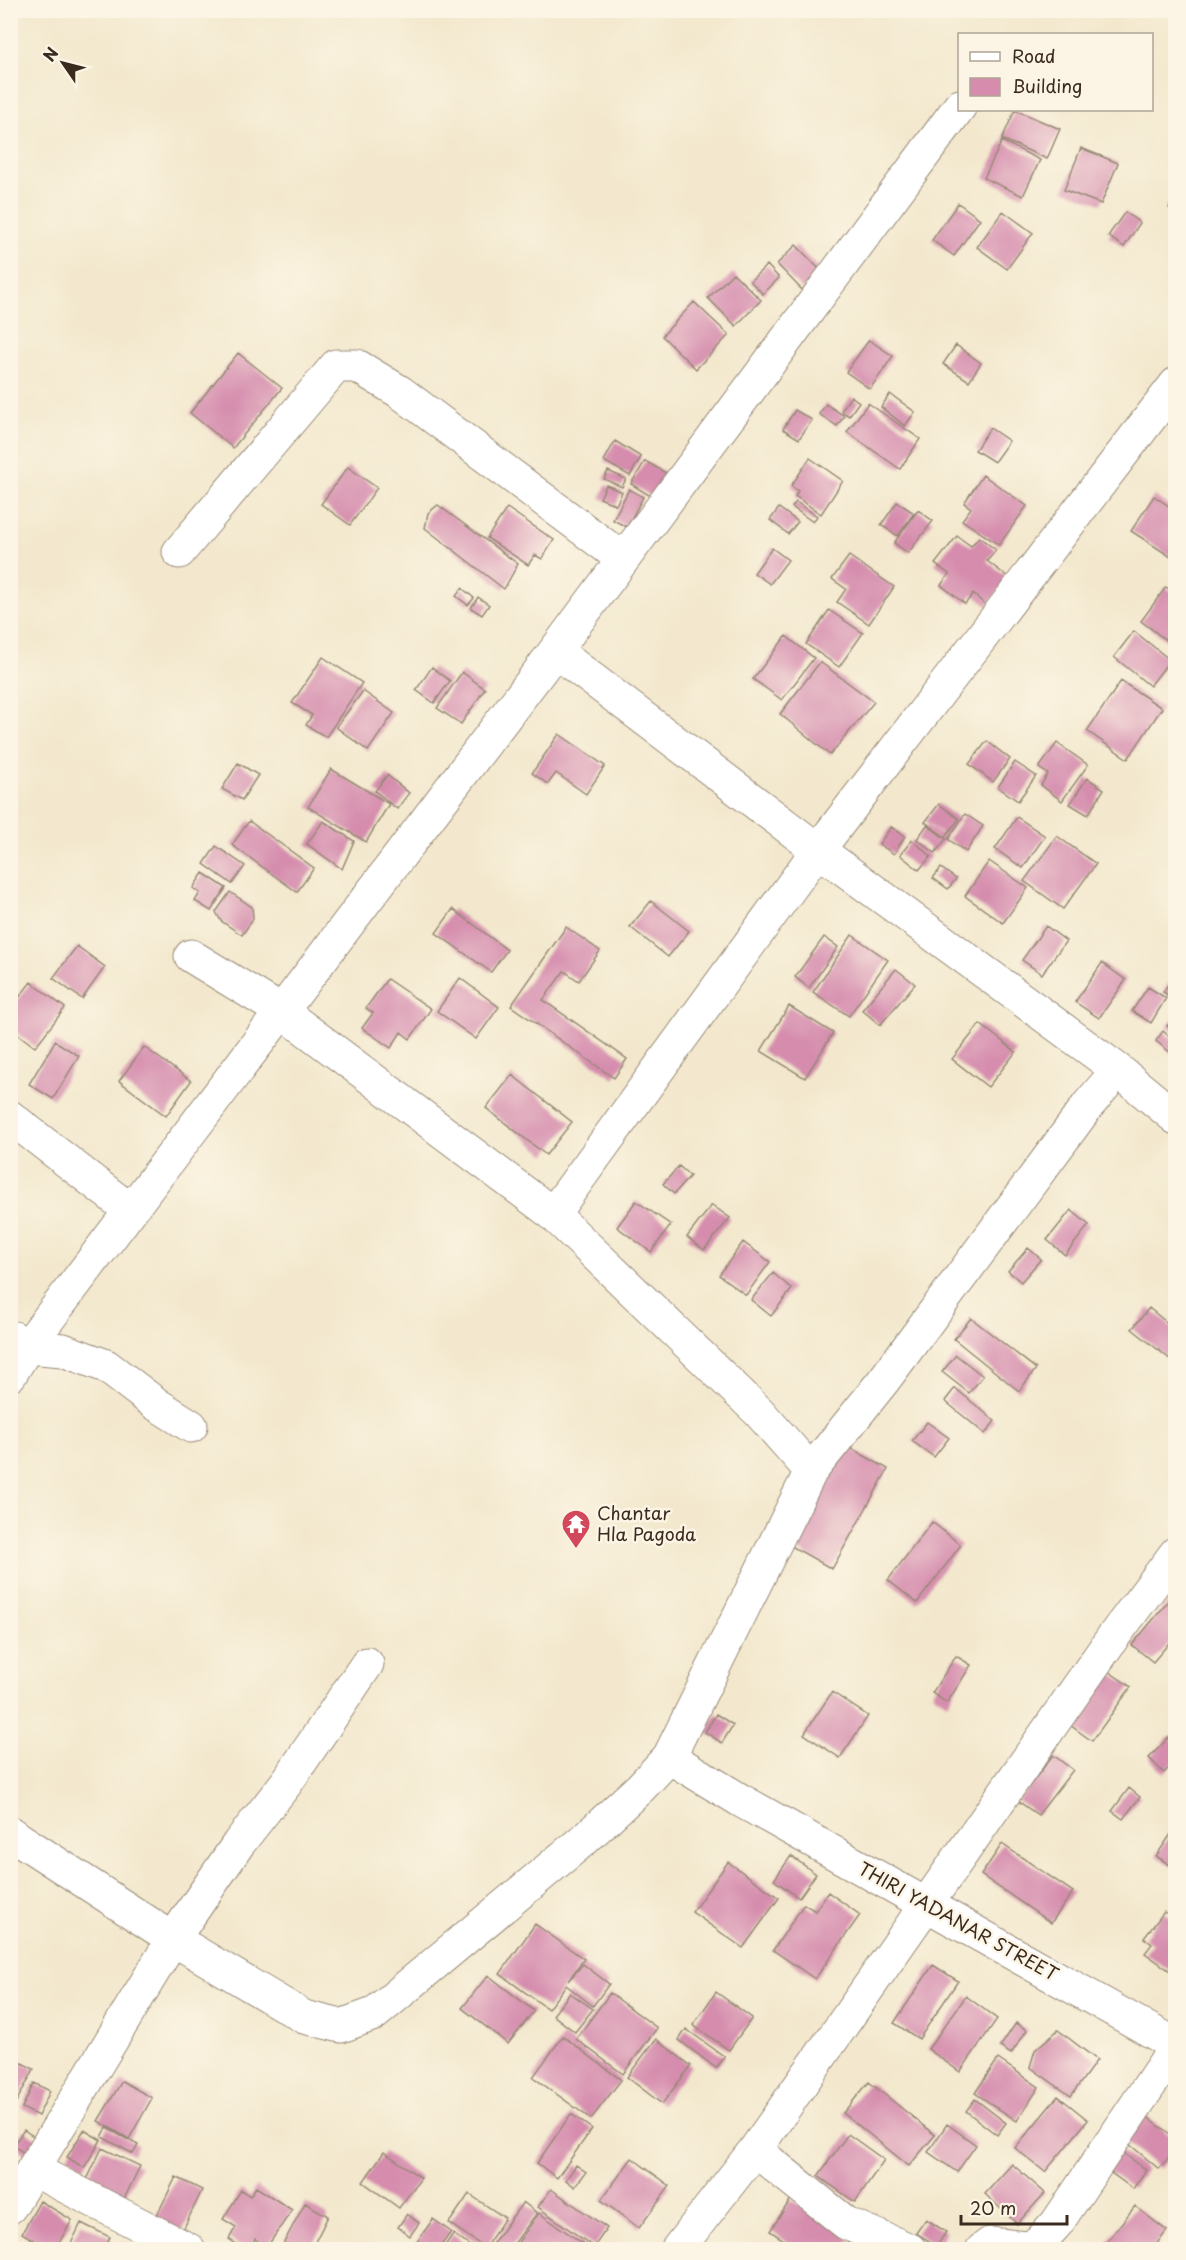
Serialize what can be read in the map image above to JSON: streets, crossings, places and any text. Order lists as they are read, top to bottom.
{
  "streets": {
    "street": ["THIRI YADANAR STREET"]
  },
  "places": {
    "temple": ["Chantar Hla Pagoda"]
  },
  "legend": ["Road", "Building"],
  "scale_bar": "20 m",
  "north": "top left"
}
